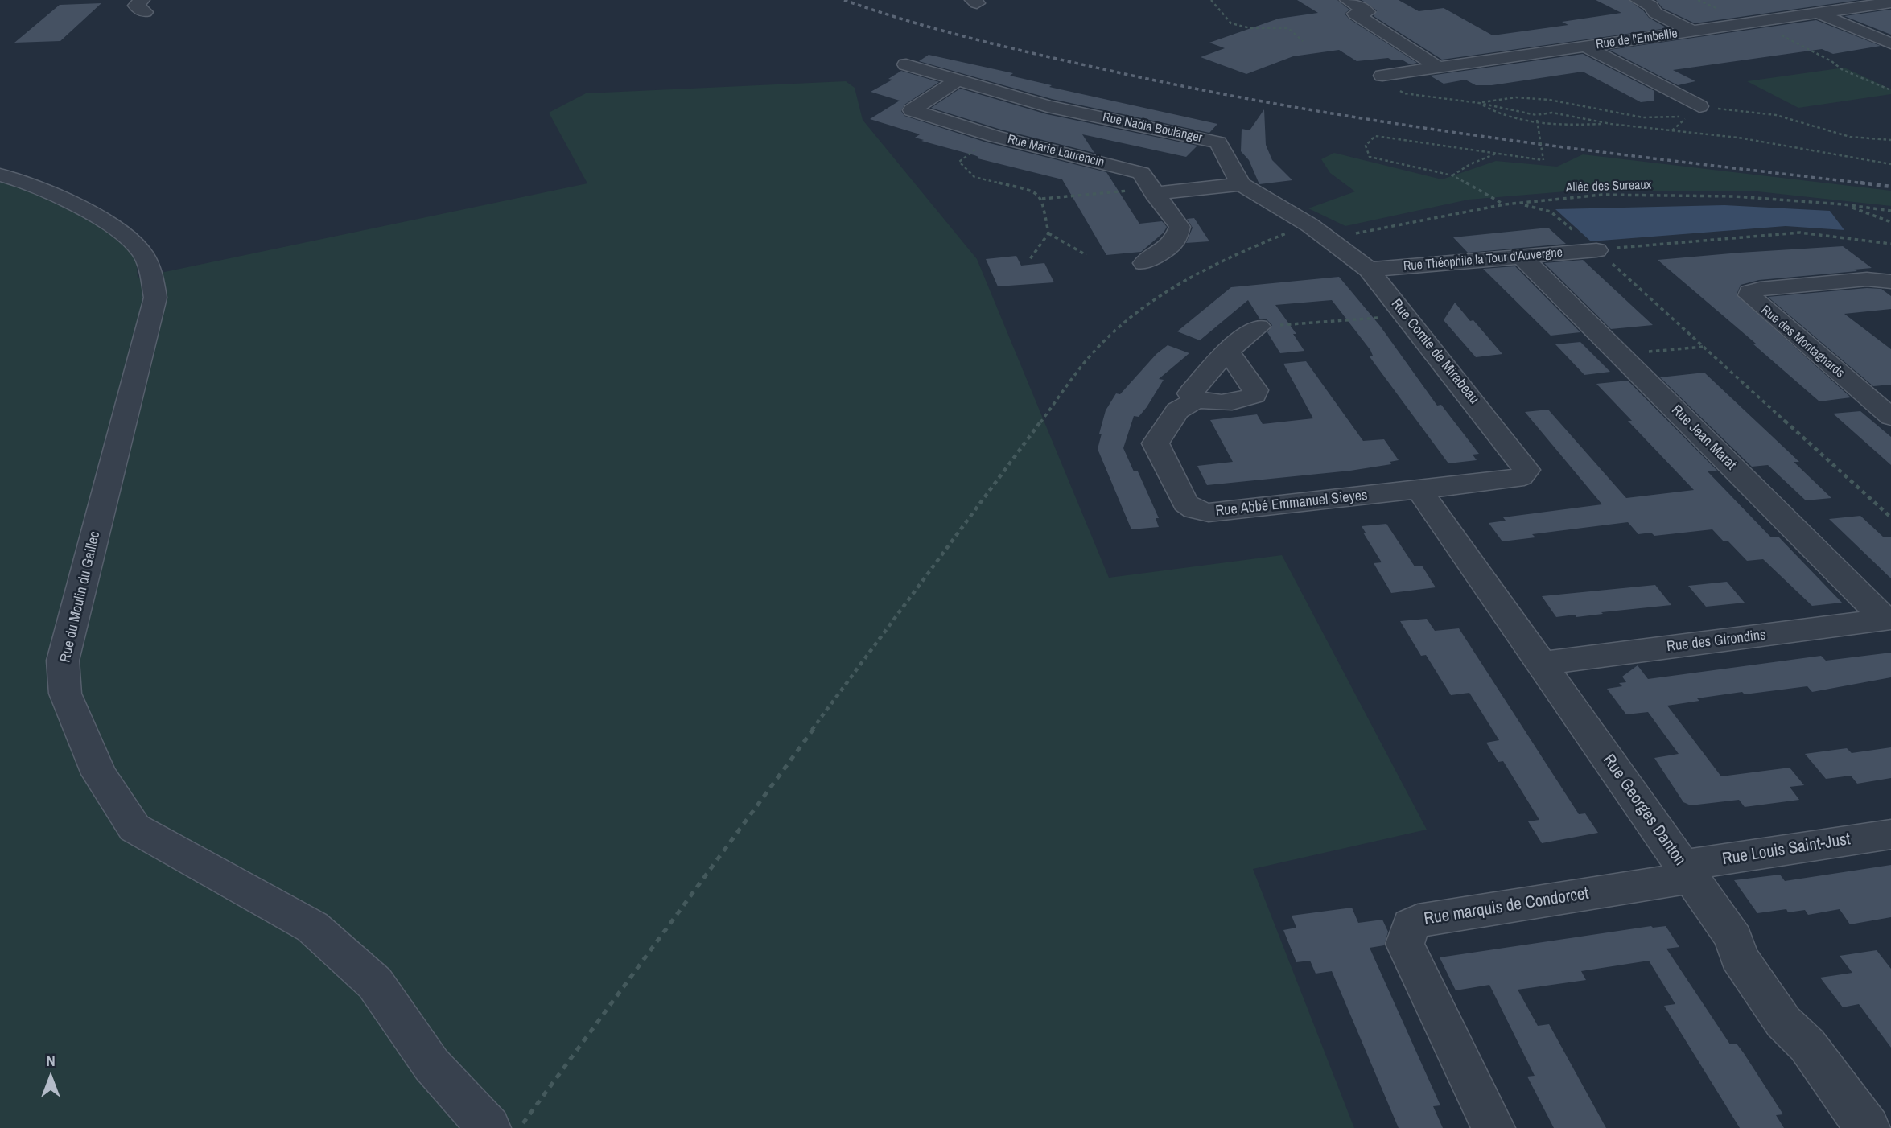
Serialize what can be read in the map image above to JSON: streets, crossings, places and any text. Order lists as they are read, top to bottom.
{
  "streets": {
    "street": [
      "Rue de l'Embellie",
      "Rue Nadia Boulanger",
      "Rue Marie Laurencin",
      "Rue Théophile la Tour d'Auvergne",
      "Rue des Montagnards",
      "Rue Comte de Mirabeau",
      "Rue Jean Marat",
      "Rue Abbé Emmanuel Sieyes",
      "Rue du Moulin du Gaillec",
      "Rue des Girondins",
      "Rue Georges Danton",
      "Rue Louis Saint-Just",
      "Rue marquis de Condorcet"
    ],
    "path": ["Allée des Sureaux"]
  },
  "crossings": [
    ["Rue Nadia Boulanger", "Rue Marie Laurencin"],
    ["Allée des Sureaux", "Rue Comte de Mirabeau"],
    ["Rue Théophile la Tour d'Auvergne", "Rue Comte de Mirabeau"],
    ["Rue Théophile la Tour d'Auvergne", "Rue Jean Marat"],
    ["Rue Comte de Mirabeau", "Rue Abbé Emmanuel Sieyes"],
    ["Rue Jean Marat", "Rue des Girondins"],
    ["Rue Abbé Emmanuel Sieyes", "Rue Georges Danton"],
    ["Rue des Girondins", "Rue Georges Danton"],
    ["Rue Georges Danton", "Rue Louis Saint-Just"],
    ["Rue Georges Danton", "Rue marquis de Condorcet"],
    ["Rue Louis Saint-Just", "Rue marquis de Condorcet"]
  ],
  "north": "top"
}
